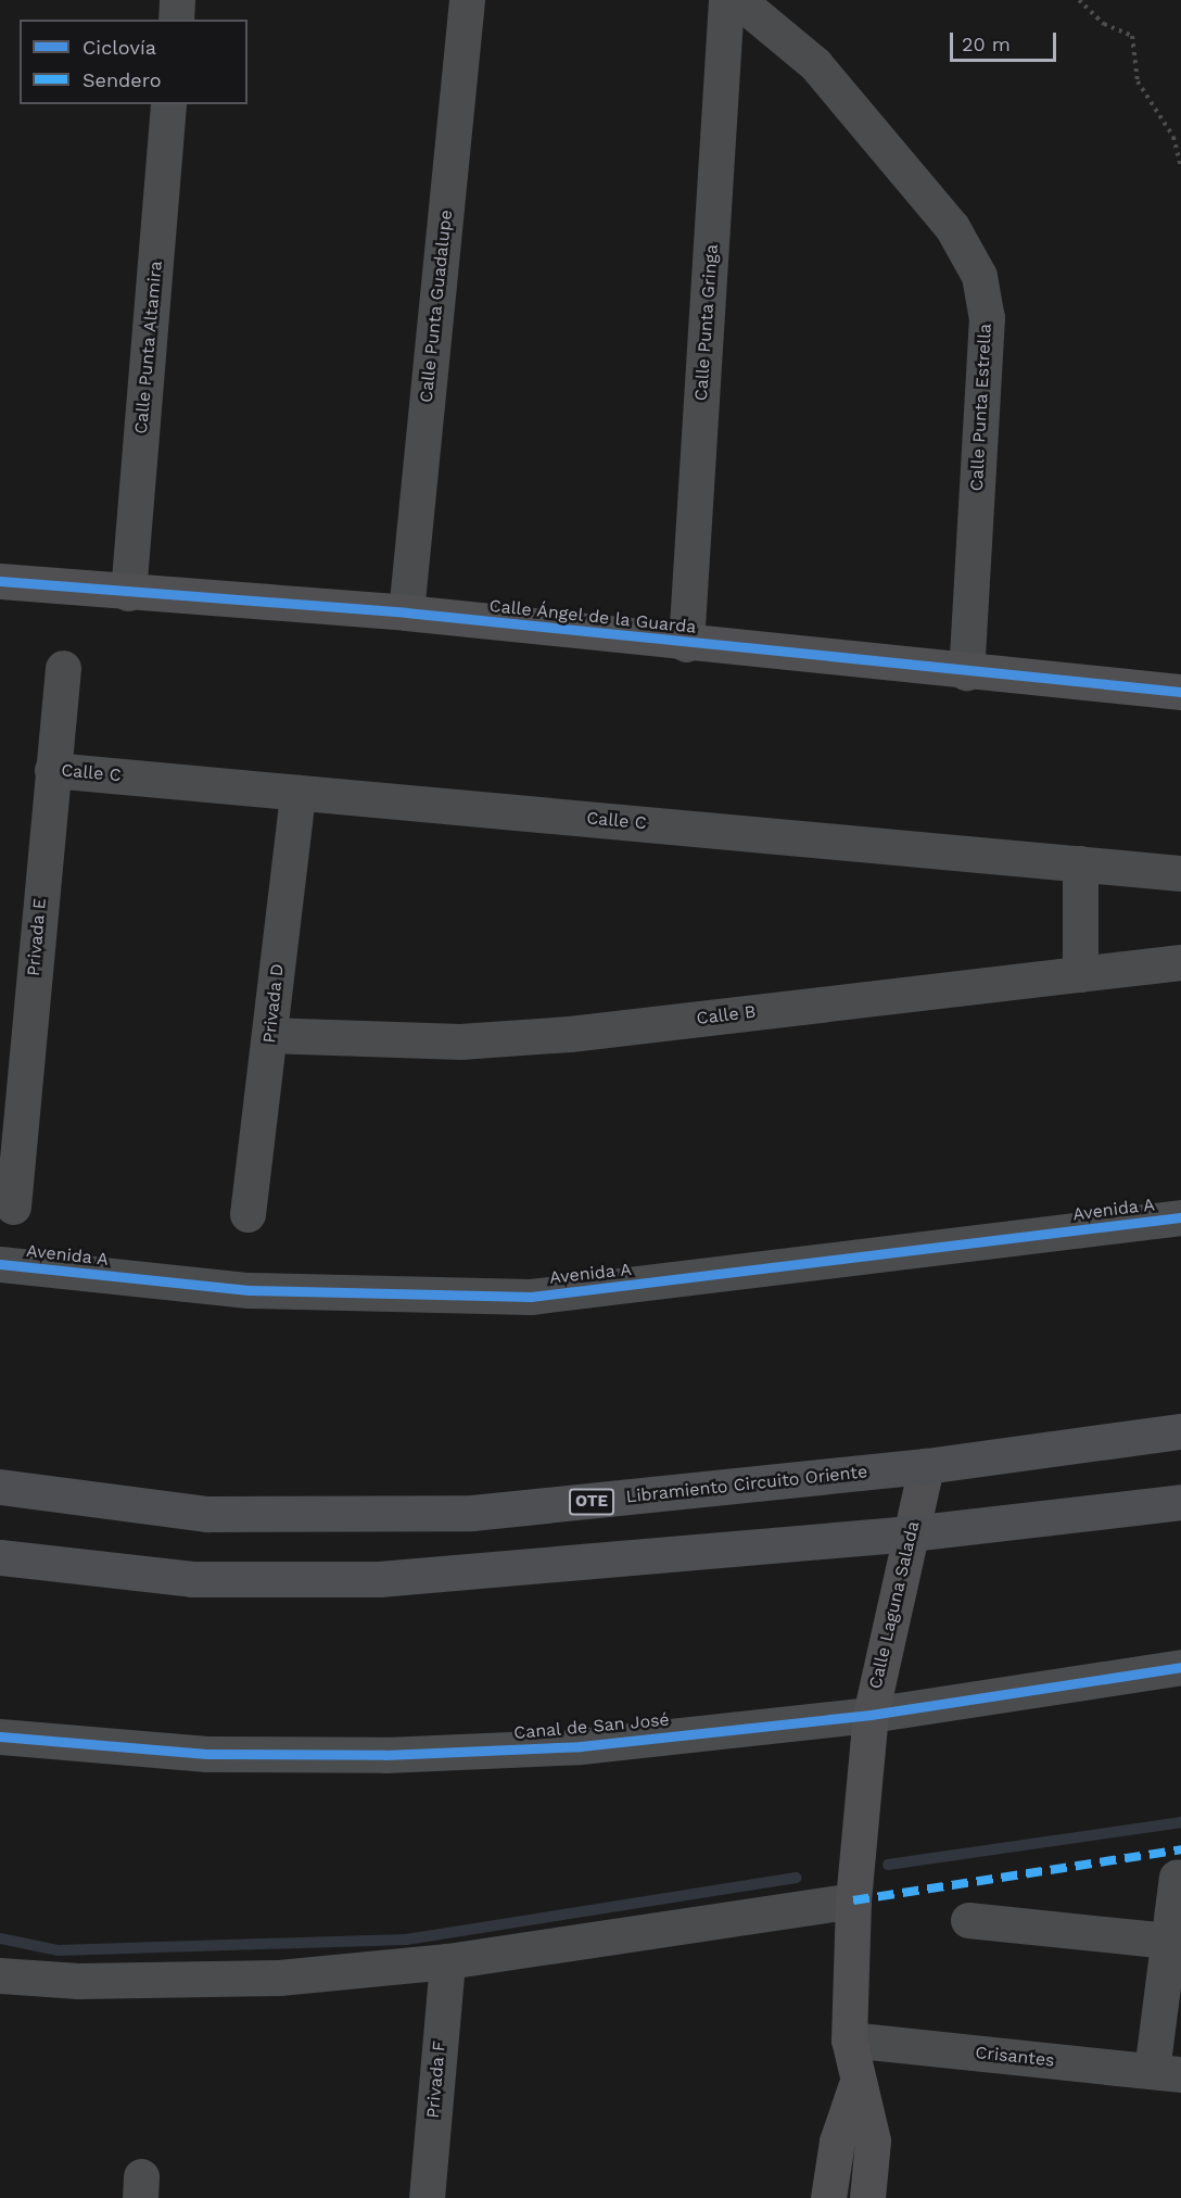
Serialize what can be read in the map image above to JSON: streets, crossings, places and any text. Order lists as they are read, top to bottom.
{
  "streets": {
    "main road": ["Libramiento Circuito Oriente", "OTE"],
    "street": [
      "Calle Punta Guadalupe",
      "Calle Punta Gringa",
      "Calle Punta Altamira",
      "Calle Punta Estrella",
      "Calle Ángel de la Guarda",
      "Calle C",
      "Privada E",
      "Privada D",
      "Calle B",
      "Avenida A",
      "Calle Laguna Salada",
      "Canal de San José",
      "Crisantes",
      "Privada F"
    ]
  },
  "crossings": [
    ["Calle Punta Guadalupe", "Calle Ángel de la Guarda"],
    ["Calle Punta Gringa", "Calle Ángel de la Guarda"],
    ["Calle Punta Altamira", "Calle Ángel de la Guarda"],
    ["Calle Punta Estrella", "Calle Ángel de la Guarda"],
    ["Calle C", "Privada E"],
    ["Calle C", "Privada D"],
    ["Privada D", "Calle B"],
    ["Libramiento Circuito Oriente", "Calle Laguna Salada"],
    ["Calle Laguna Salada", "Canal de San José"],
    ["Calle Laguna Salada", "Crisantes"]
  ],
  "legend": ["Ciclovía", "Sendero"],
  "scale_bar": "20 m"
}
